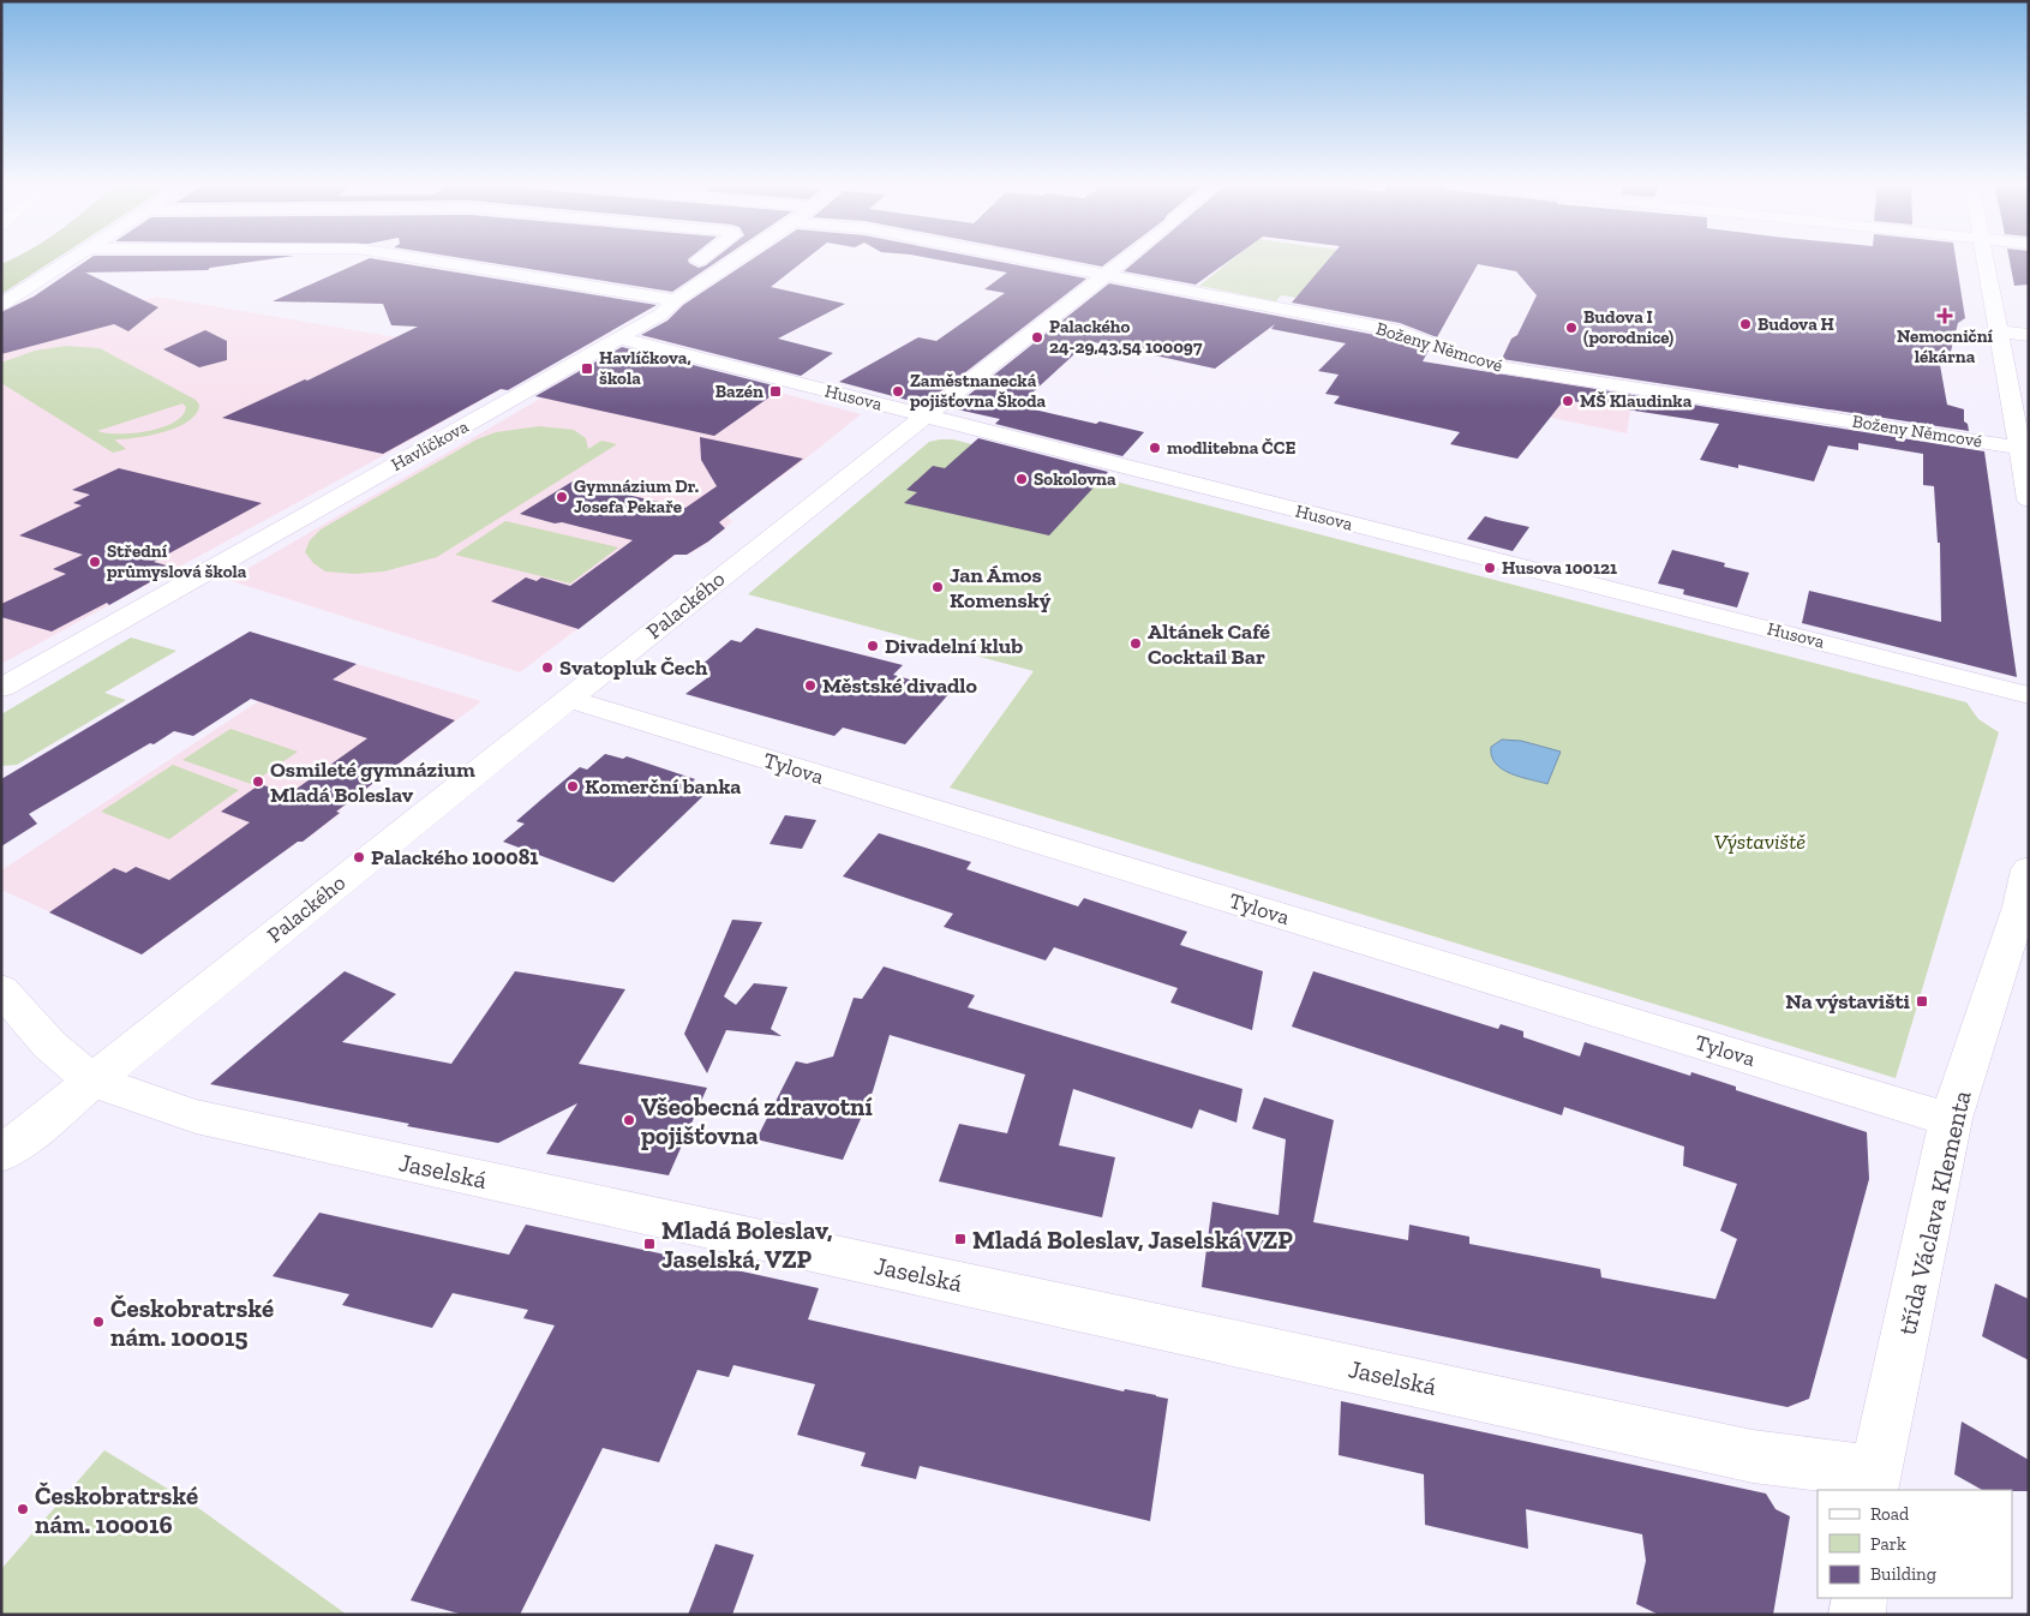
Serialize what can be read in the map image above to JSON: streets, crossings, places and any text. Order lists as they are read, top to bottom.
{
  "streets": {
    "street": [
      "Boženy Němcové",
      "Husova",
      "Havlíčkova",
      "Palackého",
      "Tylova",
      "Jaselská",
      "třída Václava Klementa"
    ]
  },
  "crossings": [
    ["Boženy Němcové", "Palackého"],
    ["Husova", "Havlíčkova"],
    ["Husova", "Palackého"],
    ["Palackého", "Tylova"],
    ["Palackého", "Jaselská"],
    ["Tylova", "třída Václava Klementa"],
    ["Jaselská", "třída Václava Klementa"]
  ],
  "parks": ["Výstaviště"],
  "places": {
    "health": ["Nemocniční lékárna"],
    "other": [
      "Budova H",
      "Budova I (porodnice)",
      "Palackého 24-29,43,54 100097",
      "Zaměstnanecká pojišťovna Škoda",
      "MŠ Klaudinka",
      "modlitebna ČCE",
      "Sokolovna",
      "Gymnázium Dr. Josefa Pekaře",
      "Střední průmyslová škola",
      "Husova 100121",
      "Jan Ámos Komenský",
      "Altánek Café Cocktail Bar",
      "Divadelní klub",
      "Svatopluk Čech",
      "Městské divadlo",
      "Osmileté gymnázium Mladá Boleslav",
      "Komerční banka",
      "Palackého 100081",
      "Všeobecná zdravotní pojišťovna",
      "Českobratrské nám. 100015",
      "Českobratrské nám. 100016"
    ],
    "transit": [
      "Havlíčkova, škola",
      "Bazén",
      "Na výstavišti",
      "Mladá Boleslav, Jaselská VZP",
      "Mladá Boleslav, Jaselská, VZP"
    ]
  },
  "legend": ["Road", "Park", "Building"]
}
